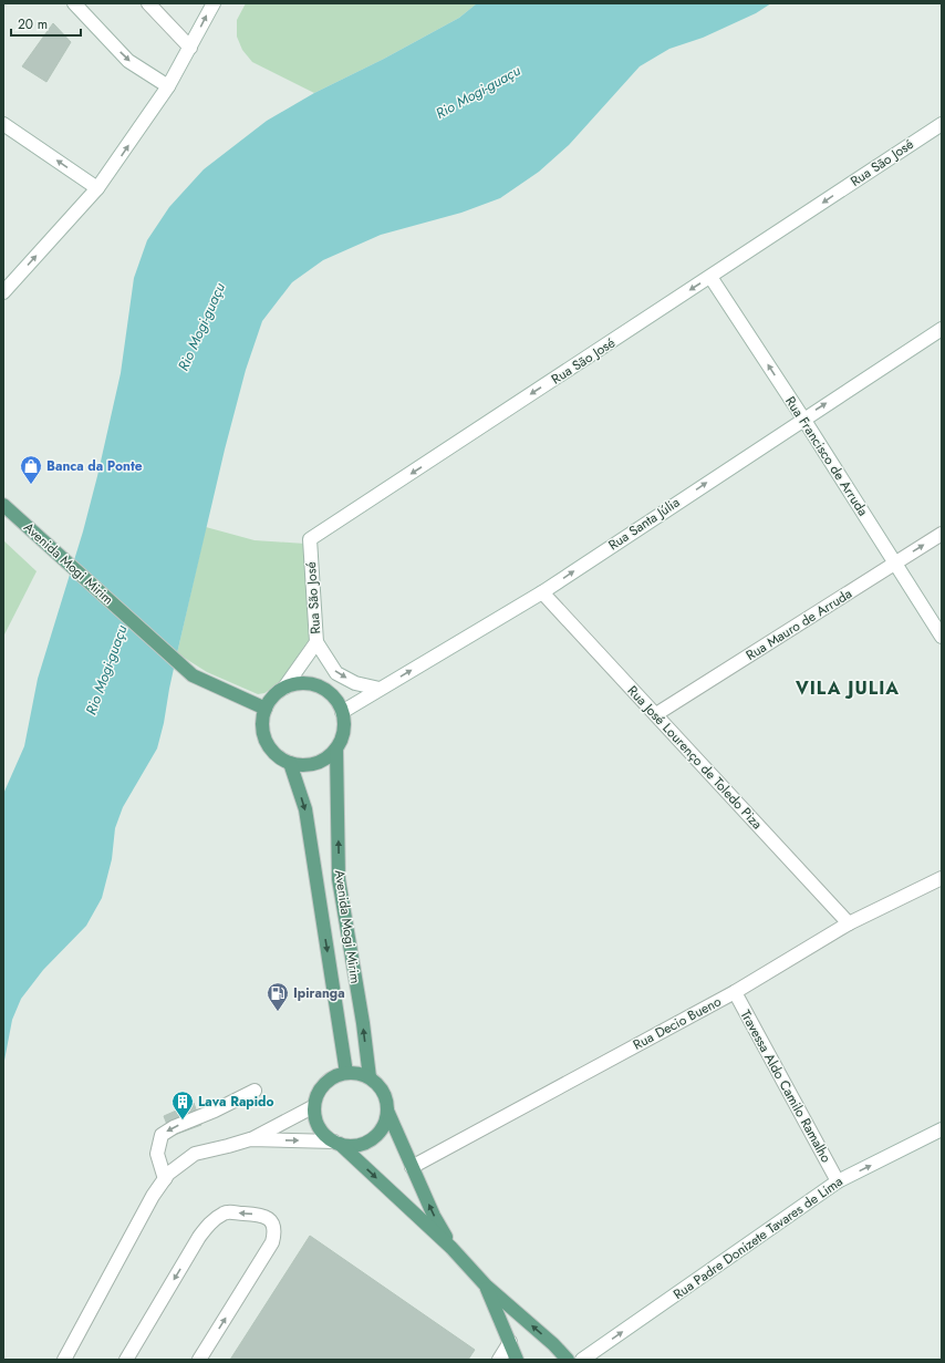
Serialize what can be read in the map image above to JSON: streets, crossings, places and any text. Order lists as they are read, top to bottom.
{
  "streets": {
    "main road": ["Avenida Mogi Mirim"],
    "street": [
      "Rua São José",
      "Rua Francisco de Arruda",
      "Rua Santa Júlia",
      "Rua Mauro de Arruda",
      "Rua José Lourenço de Toledo Piza",
      "Rua Decio Bueno",
      "Travessa Aldo Camilo Ramalho",
      "Rua Padre Donizete Tavares de Lima"
    ]
  },
  "crossings": [
    ["Rua São José", "Rua Francisco de Arruda"],
    ["Rua São José", "Rua Santa Júlia"],
    ["Rua São José", "Avenida Mogi Mirim"],
    ["Rua Francisco de Arruda", "Rua Santa Júlia"],
    ["Rua Francisco de Arruda", "Rua Mauro de Arruda"],
    ["Rua Santa Júlia", "Avenida Mogi Mirim"],
    ["Rua Santa Júlia", "Rua José Lourenço de Toledo Piza"],
    ["Rua Mauro de Arruda", "Rua José Lourenço de Toledo Piza"],
    ["Rua José Lourenço de Toledo Piza", "Rua Decio Bueno"],
    ["Rua Decio Bueno", "Travessa Aldo Camilo Ramalho"],
    ["Travessa Aldo Camilo Ramalho", "Rua Padre Donizete Tavares de Lima"]
  ],
  "one_way": [
    "Rua São José",
    "Rua Francisco de Arruda",
    "Rua Santa Júlia",
    "Rua Padre Donizete Tavares de Lima"
  ],
  "districts": ["VILA JULIA"],
  "water": ["Rio Mogi-guaçu"],
  "places": {
    "shop": ["Banca da Ponte"],
    "fuel station": ["Ipiranga"],
    "building": ["Lava Rapido"]
  },
  "scale_bar": "20 m"
}
